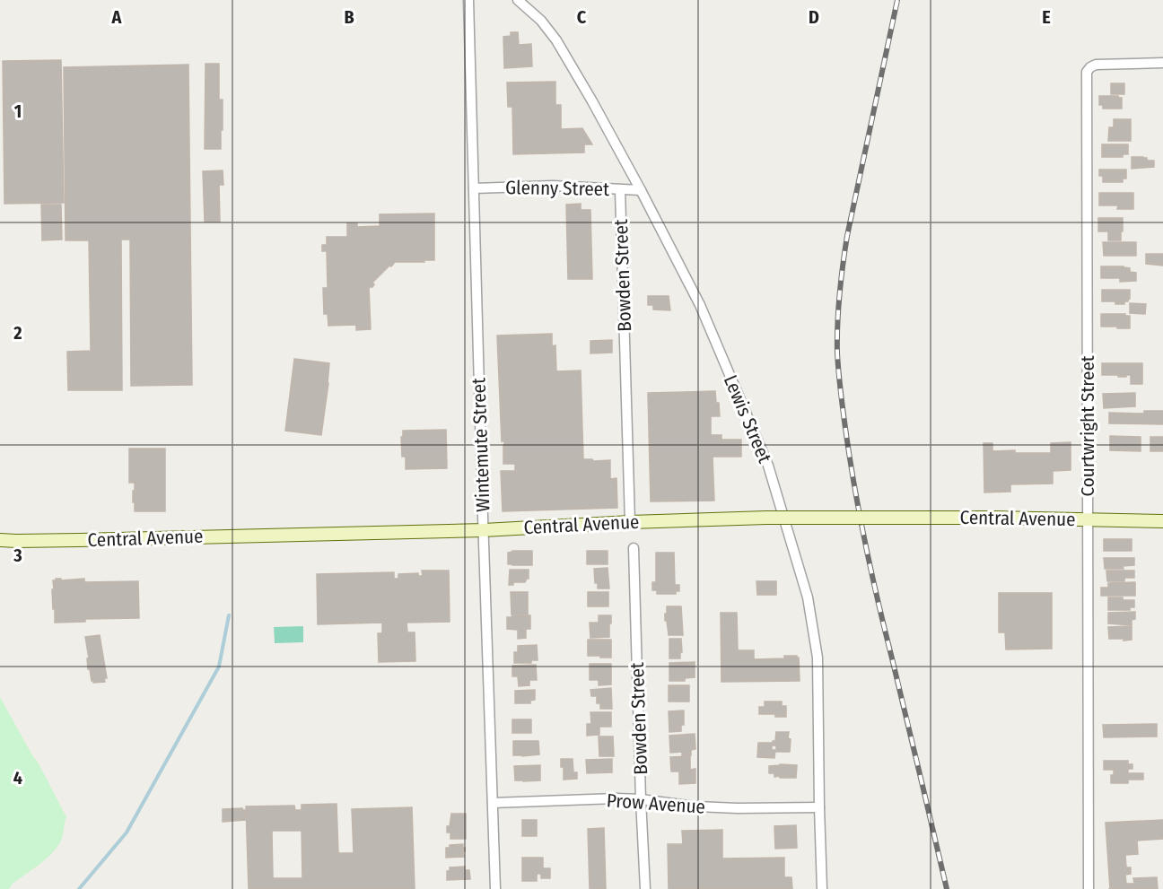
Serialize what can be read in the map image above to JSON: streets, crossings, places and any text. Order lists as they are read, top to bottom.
{
  "streets": {
    "main road": ["Central Avenue"],
    "street": [
      "Glenny Street",
      "Bowden Street",
      "Lewis Street",
      "Courtwright Street",
      "Wintemute Street",
      "Prow Avenue"
    ]
  },
  "crossings": [
    ["Glenny Street", "Bowden Street"],
    ["Glenny Street", "Lewis Street"],
    ["Glenny Street", "Wintemute Street"],
    ["Bowden Street", "Central Avenue"],
    ["Bowden Street", "Prow Avenue"],
    ["Lewis Street", "Prow Avenue"],
    ["Courtwright Street", "Central Avenue"],
    ["Wintemute Street", "Central Avenue"],
    ["Wintemute Street", "Prow Avenue"]
  ],
  "grid": {
    "columns": [
      "A",
      "B",
      "C",
      "D",
      "E"
    ],
    "rows": [
      "1",
      "2",
      "3",
      "4"
    ]
  }
}
